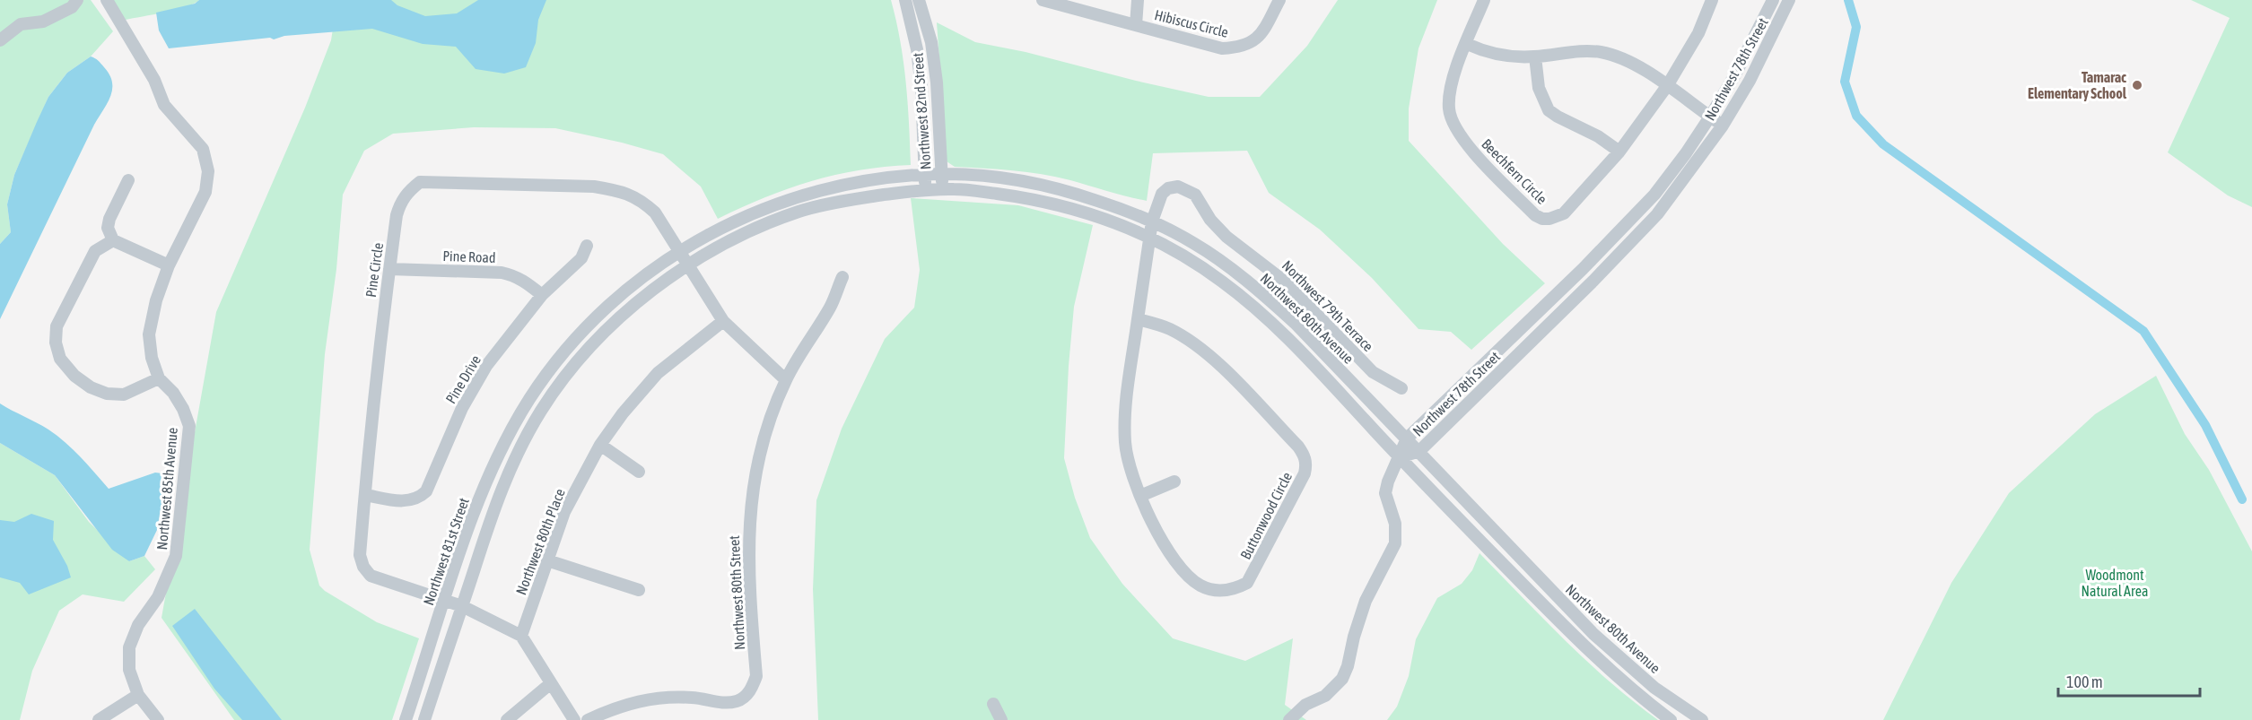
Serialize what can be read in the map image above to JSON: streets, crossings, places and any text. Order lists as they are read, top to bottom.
{
  "streets": {
    "street": [
      "Hibiscus Circle",
      "Northwest 78th Street",
      "Northwest 82nd Street",
      "Beechfern Circle",
      "Pine Road",
      "Pine Circle",
      "Northwest 79th Terrace",
      "Northwest 80th Avenue",
      "Pine Drive",
      "Northwest 85th Avenue",
      "Buttonwood Circle",
      "Northwest 80th Place",
      "Northwest 81st Street",
      "Northwest 80th Street"
    ]
  },
  "crossings": [
    ["Northwest 78th Street", "Northwest 80th Avenue"],
    ["Northwest 82nd Street", "Northwest 80th Avenue"],
    ["Pine Road", "Pine Circle"],
    ["Pine Road", "Pine Drive"],
    ["Pine Circle", "Northwest 80th Avenue"],
    ["Pine Circle", "Pine Drive"],
    ["Pine Circle", "Northwest 80th Place"],
    ["Pine Circle", "Northwest 81st Street"],
    ["Pine Circle", "Northwest 80th Street"],
    ["Northwest 79th Terrace", "Northwest 80th Avenue"],
    ["Northwest 79th Terrace", "Buttonwood Circle"],
    ["Northwest 80th Avenue", "Buttonwood Circle"],
    ["Northwest 80th Avenue", "Northwest 81st Street"]
  ],
  "parks": ["Woodmont Natural Area"],
  "places": ["Tamarac Elementary School"],
  "scale_bar": "100 m"
}
